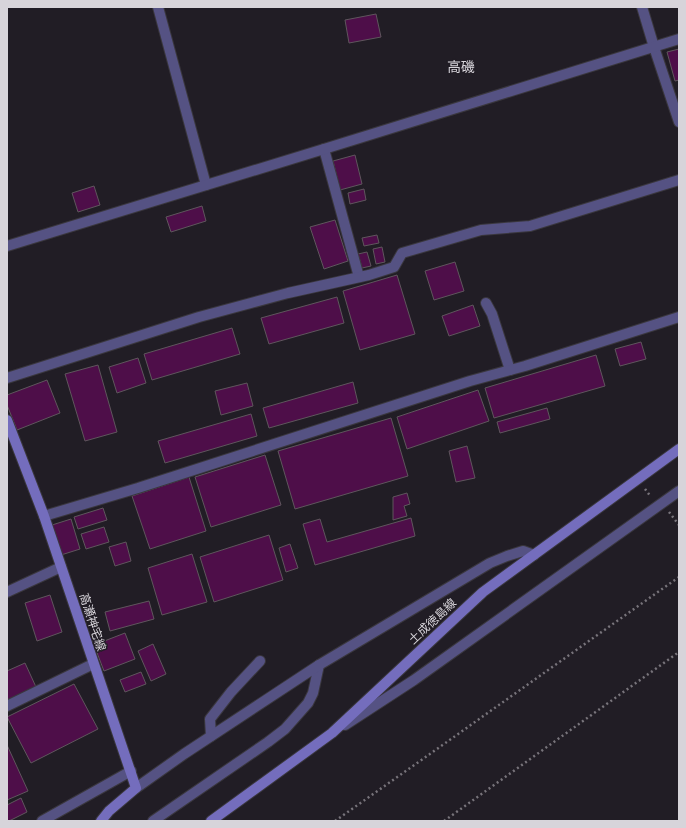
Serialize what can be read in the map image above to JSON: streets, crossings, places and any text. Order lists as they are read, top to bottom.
{
  "streets": {
    "main road": ["土成徳島線", "高瀬神宅線"]
  },
  "districts": ["高磯"]
}
